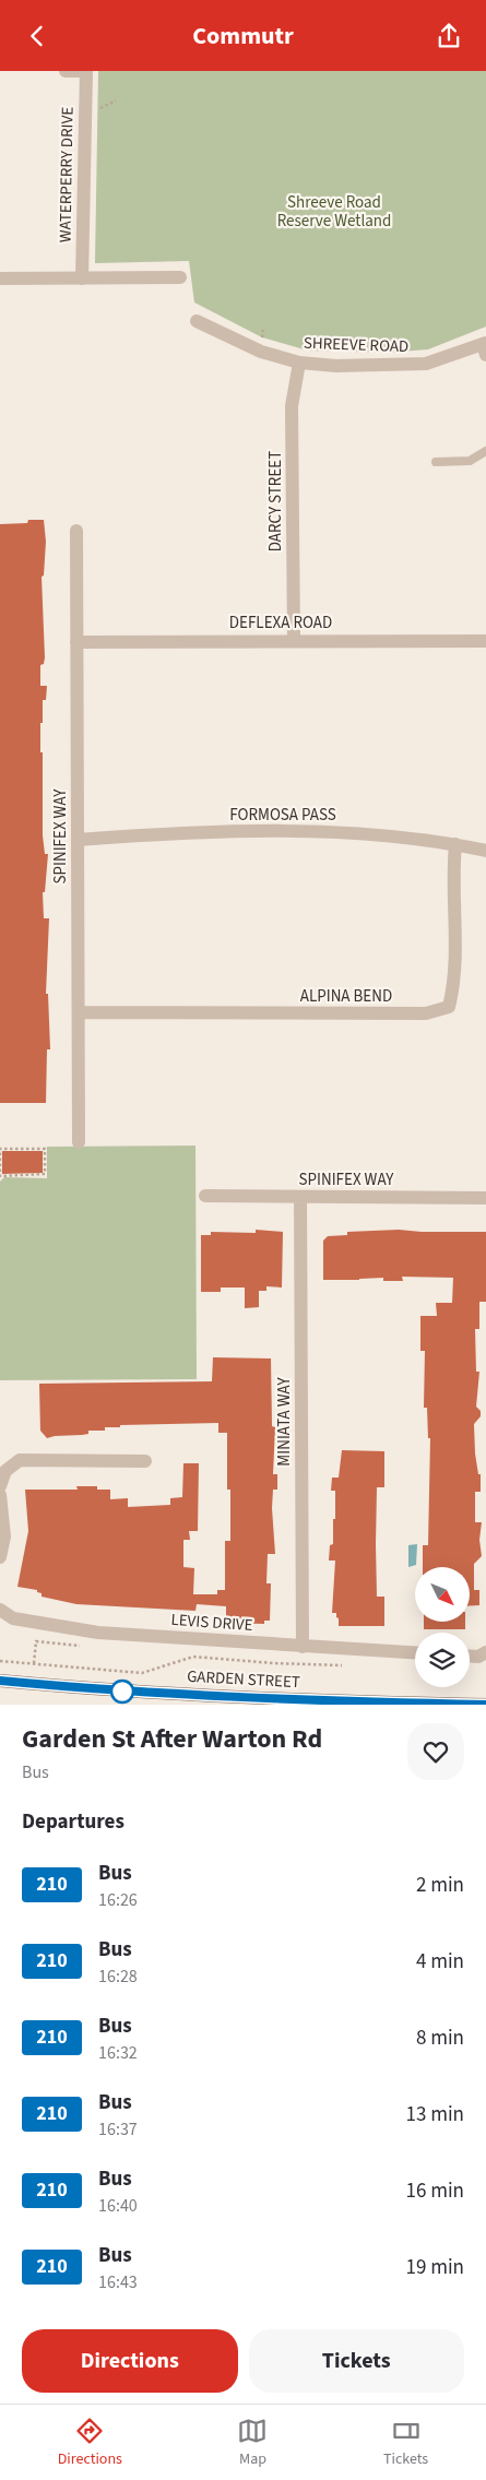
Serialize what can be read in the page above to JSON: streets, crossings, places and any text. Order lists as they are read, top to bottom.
{
  "streets": {
    "main road": ["GARDEN STREET"],
    "street": [
      "WATERPERRY DRIVE",
      "SHREEVE ROAD",
      "DARCY STREET",
      "DEFLEXA ROAD",
      "FORMOSA PASS",
      "SPINIFEX WAY",
      "ALPINA BEND",
      "MINIATA WAY",
      "LEVIS DRIVE"
    ]
  },
  "crossings": [
    ["SHREEVE ROAD", "DARCY STREET"],
    ["DARCY STREET", "DEFLEXA ROAD"],
    ["DEFLEXA ROAD", "SPINIFEX WAY"],
    ["FORMOSA PASS", "SPINIFEX WAY"],
    ["FORMOSA PASS", "ALPINA BEND"],
    ["SPINIFEX WAY", "ALPINA BEND"],
    ["SPINIFEX WAY", "MINIATA WAY"],
    ["MINIATA WAY", "LEVIS DRIVE"]
  ],
  "parks": ["Shreeve Road Reserve Wetland"],
  "lines": ["bus line 210"],
  "north": "bottom right",
  "page": {
    "header": "Commutr",
    "heading": [
      ["Garden St After Warton Rd", "Bus"],
      "Departures"
    ],
    "list": [
      {
        "mark": "210",
        "name": "Bus",
        "note": "16:26",
        "value": "2 min"
      },
      {
        "mark": "210",
        "name": "Bus",
        "note": "16:28",
        "value": "4 min"
      },
      {
        "mark": "210",
        "name": "Bus",
        "note": "16:32",
        "value": "8 min"
      },
      {
        "mark": "210",
        "name": "Bus",
        "note": "16:37",
        "value": "13 min"
      },
      {
        "mark": "210",
        "name": "Bus",
        "note": "16:40",
        "value": "16 min"
      },
      {
        "mark": "210",
        "name": "Bus",
        "note": "16:43",
        "value": "19 min"
      }
    ],
    "buttons": ["Directions", "Tickets"],
    "tabs": ["Directions", "Map", "Tickets"]
  }
}
